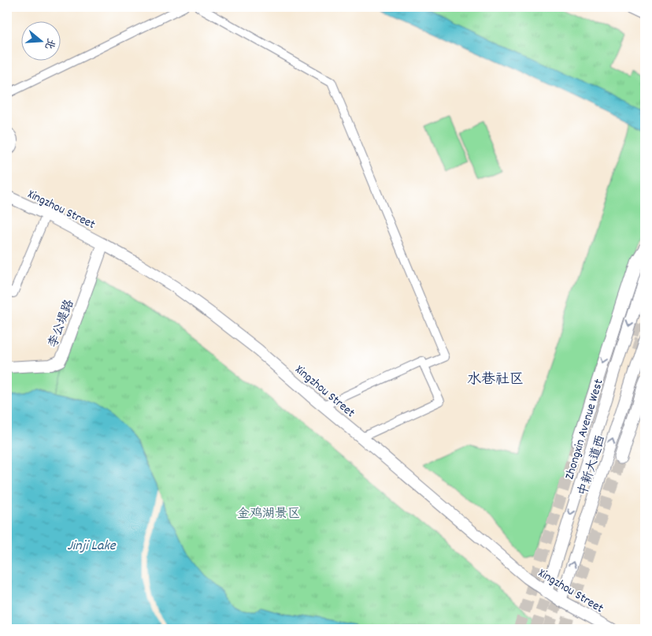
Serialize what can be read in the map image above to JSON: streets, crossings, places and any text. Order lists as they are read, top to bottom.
{
  "streets": {
    "street": [
      "Xingzhou Street",
      "李公堤路",
      "Zhongxin Avenue West",
      "中新大道西"
    ]
  },
  "crossings": [
    ["Xingzhou Street", "李公堤路"],
    ["Xingzhou Street", "Zhongxin Avenue West"],
    ["Xingzhou Street", "中新大道西"]
  ],
  "one_way": ["Zhongxin Avenue West", "中新大道西"],
  "districts": ["水巷社区"],
  "water": ["Jinji Lake"],
  "parks": ["金鸡湖景区"],
  "north": "right"
}
